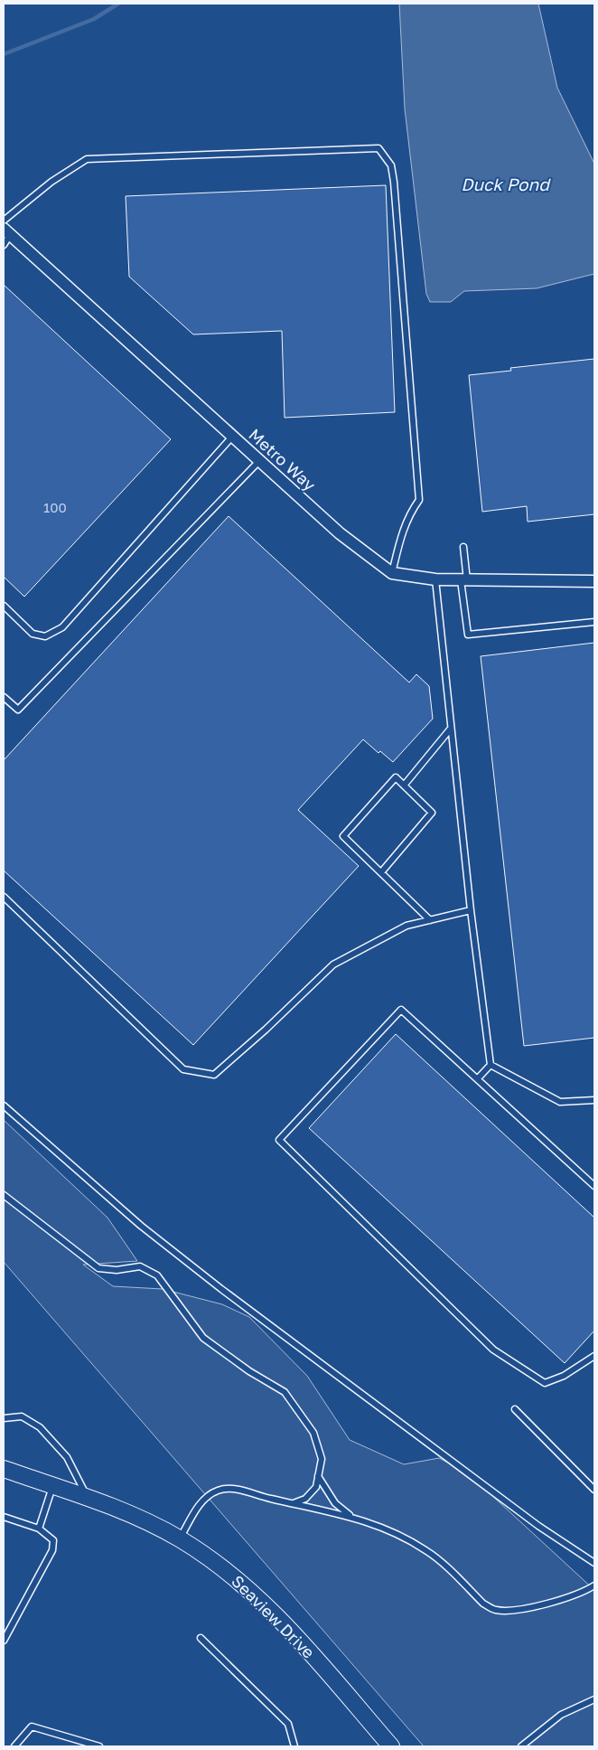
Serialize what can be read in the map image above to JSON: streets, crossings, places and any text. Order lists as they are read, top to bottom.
{
  "streets": {
    "main road": ["Seaview Drive"],
    "street": ["Metro Way"]
  },
  "water": ["Duck Pond"],
  "house_numbers": ["100"]
}
